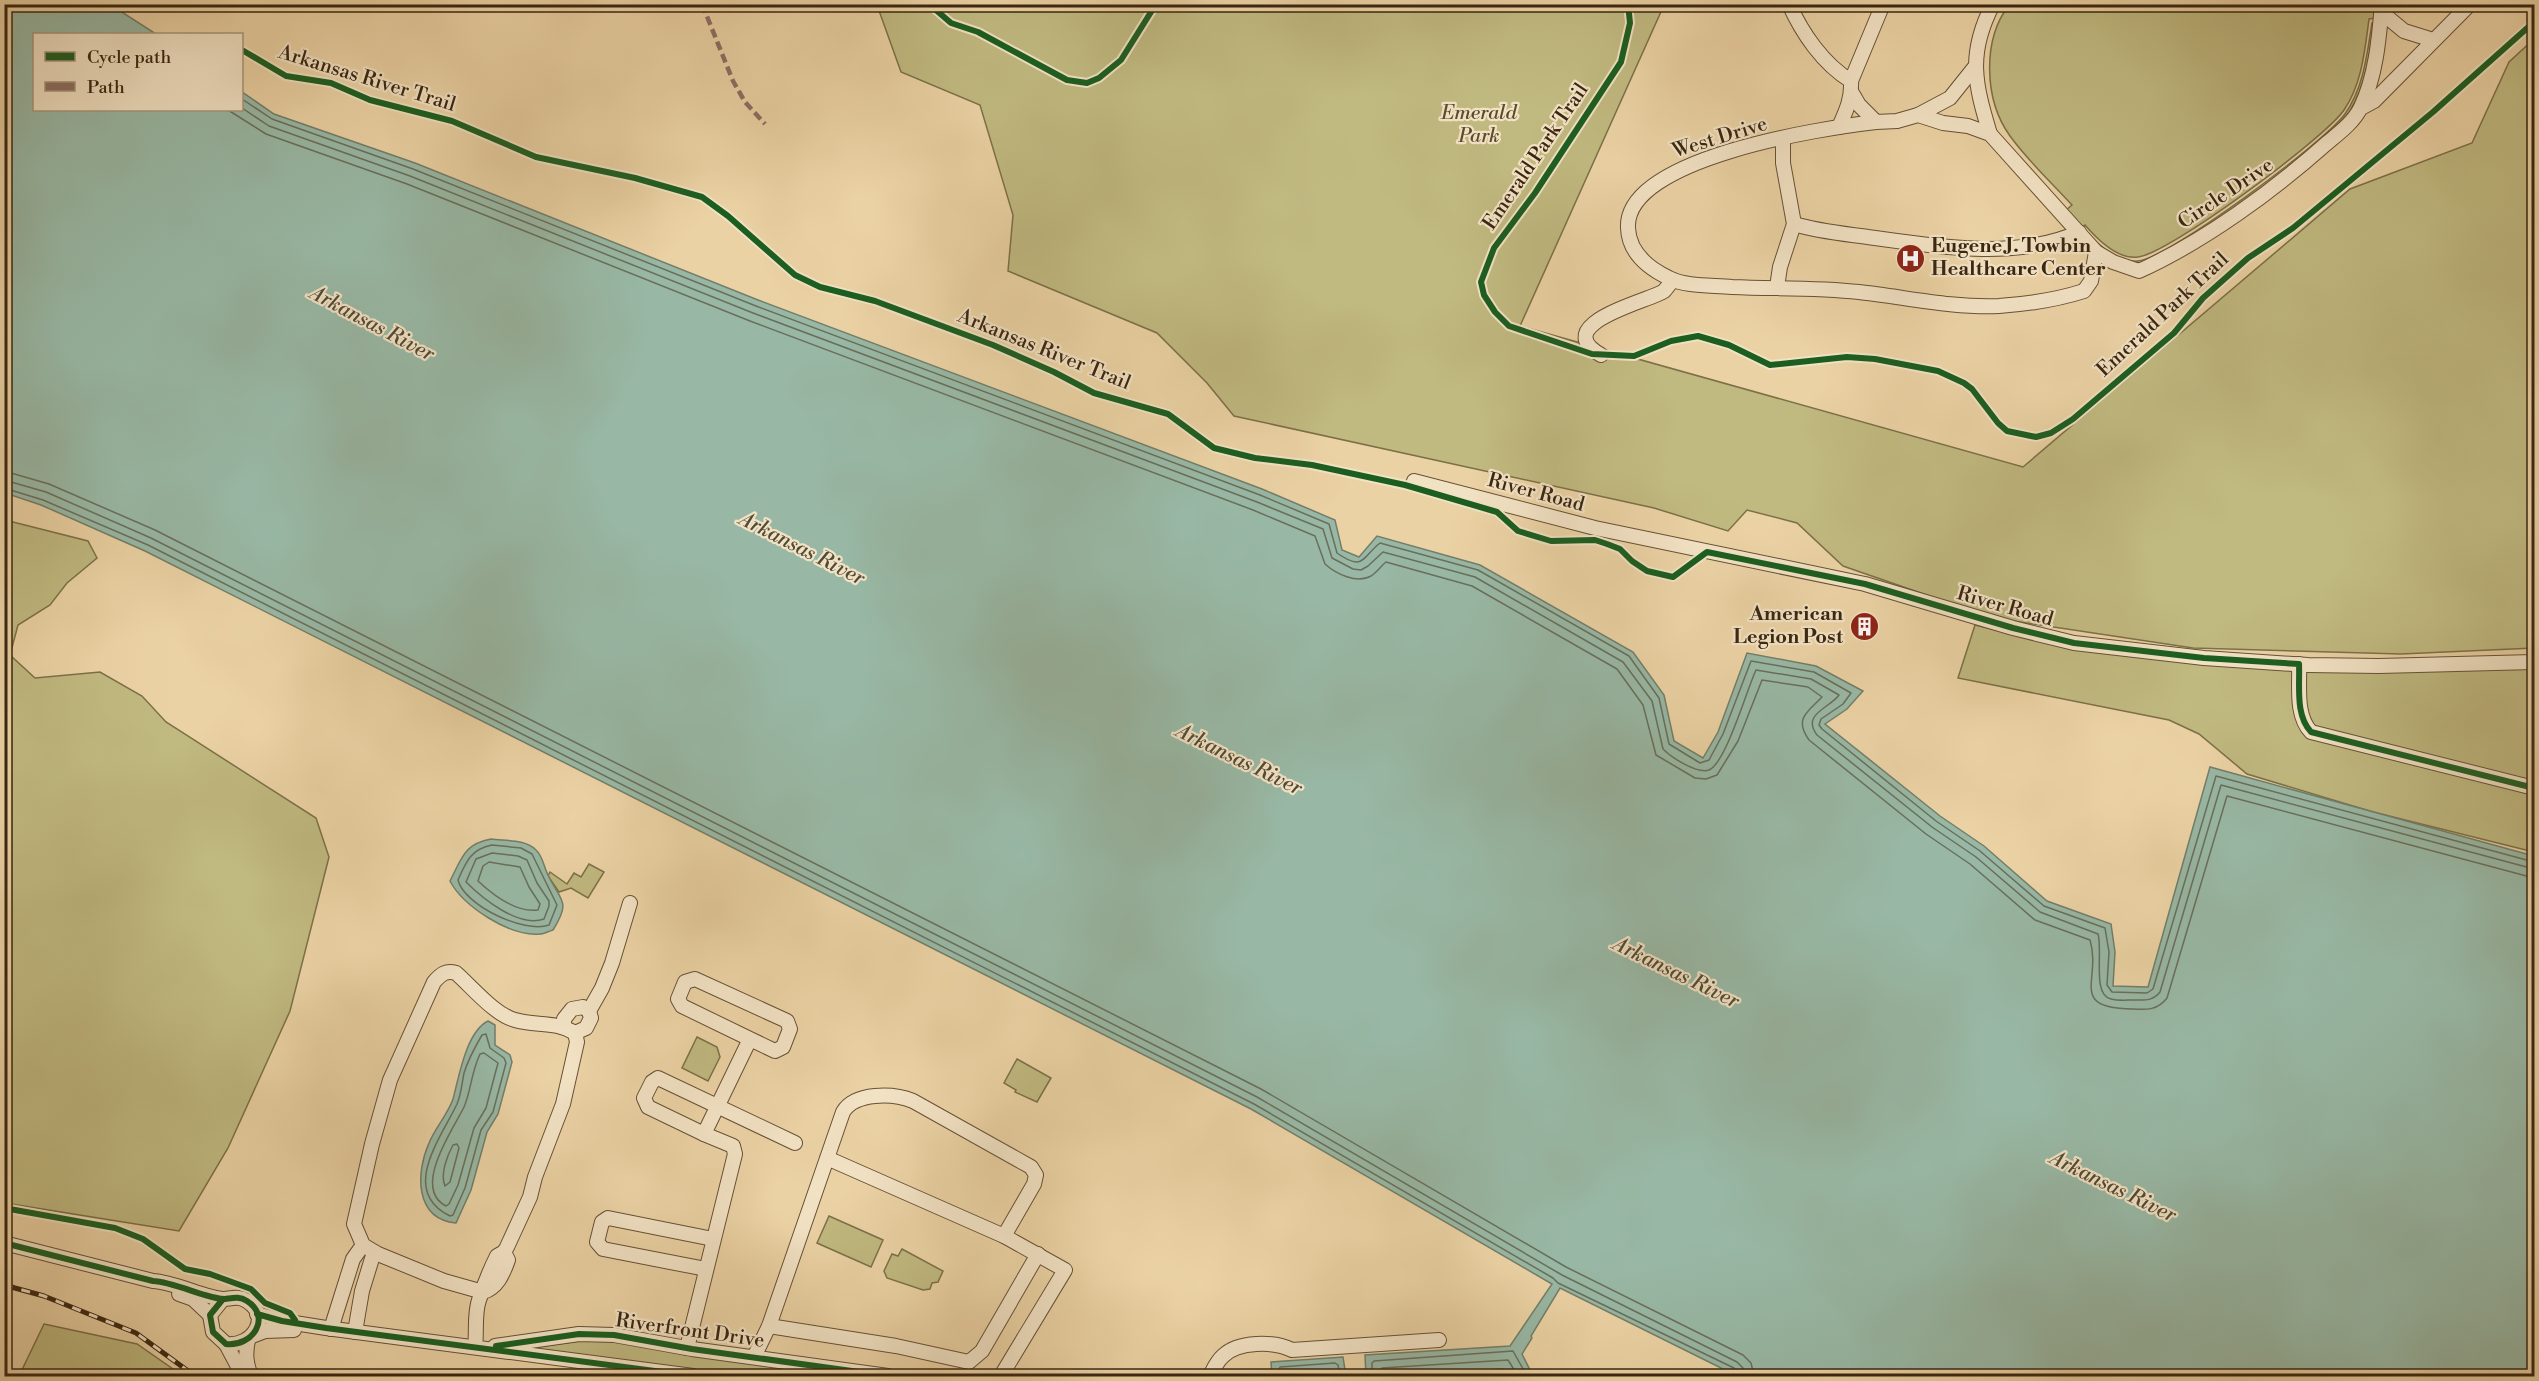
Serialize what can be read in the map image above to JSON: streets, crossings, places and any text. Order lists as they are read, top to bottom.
{
  "streets": {
    "street": [
      "West Drive",
      "Circle Drive",
      "River Road",
      "Riverfront Drive"
    ],
    "cycle path": ["Arkansas River Trail", "Emerald Park Trail"]
  },
  "crossings": [
    ["West Drive", "Circle Drive"]
  ],
  "water": ["Arkansas River"],
  "parks": ["Emerald Park"],
  "places": {
    "hospital": ["Eugene J. Towbin Healthcare Center"],
    "building": ["American Legion Post"]
  },
  "legend": ["Cycle path", "Path"]
}
